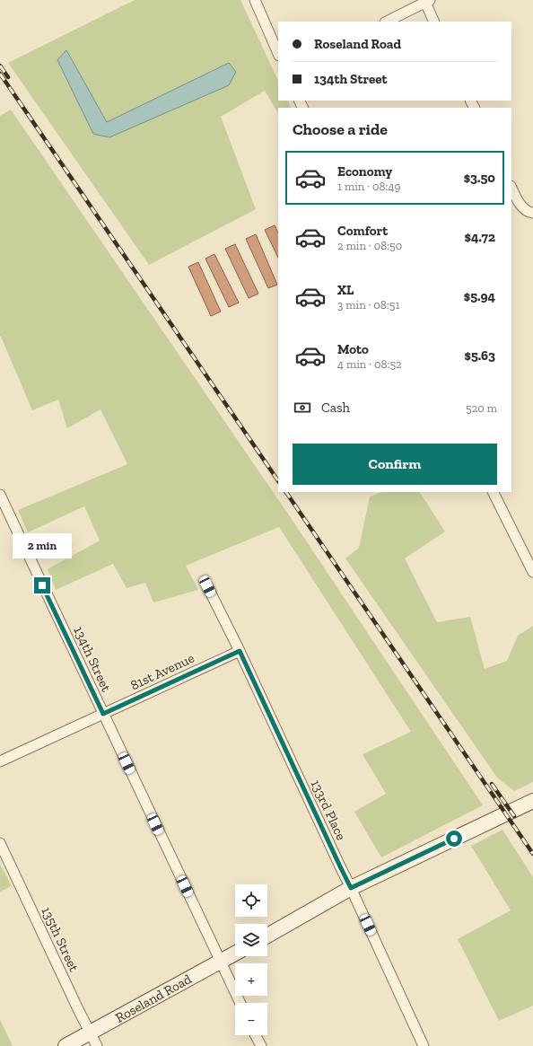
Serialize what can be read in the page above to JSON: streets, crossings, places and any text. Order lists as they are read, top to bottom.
{
  "streets": {
    "main road": ["Roseland Road"],
    "street": [
      "134th Street",
      "81st Avenue",
      "133rd Place",
      "135th Street"
    ]
  },
  "crossings": [
    ["134th Street", "81st Avenue"],
    ["134th Street", "Roseland Road"],
    ["81st Avenue", "133rd Place"],
    ["135th Street", "Roseland Road"]
  ],
  "page": {
    "banner": ["Roseland Road", "134th Street"],
    "heading": "Choose a ride",
    "list": [
      {
        "name": "Economy",
        "note": "1 min · 08:49",
        "value": "$3.50"
      },
      {
        "name": "Comfort",
        "note": "2 min · 08:50",
        "value": "$4.72"
      },
      {
        "name": "XL",
        "note": "3 min · 08:51",
        "value": "$5.94"
      },
      {
        "name": "Moto",
        "note": "4 min · 08:52",
        "value": "$5.63"
      }
    ],
    "pay": ["Cash", "520 m"],
    "buttons": "Confirm",
    "bubble": "2 min",
    "map_buttons": ["+", "−"]
  }
}
